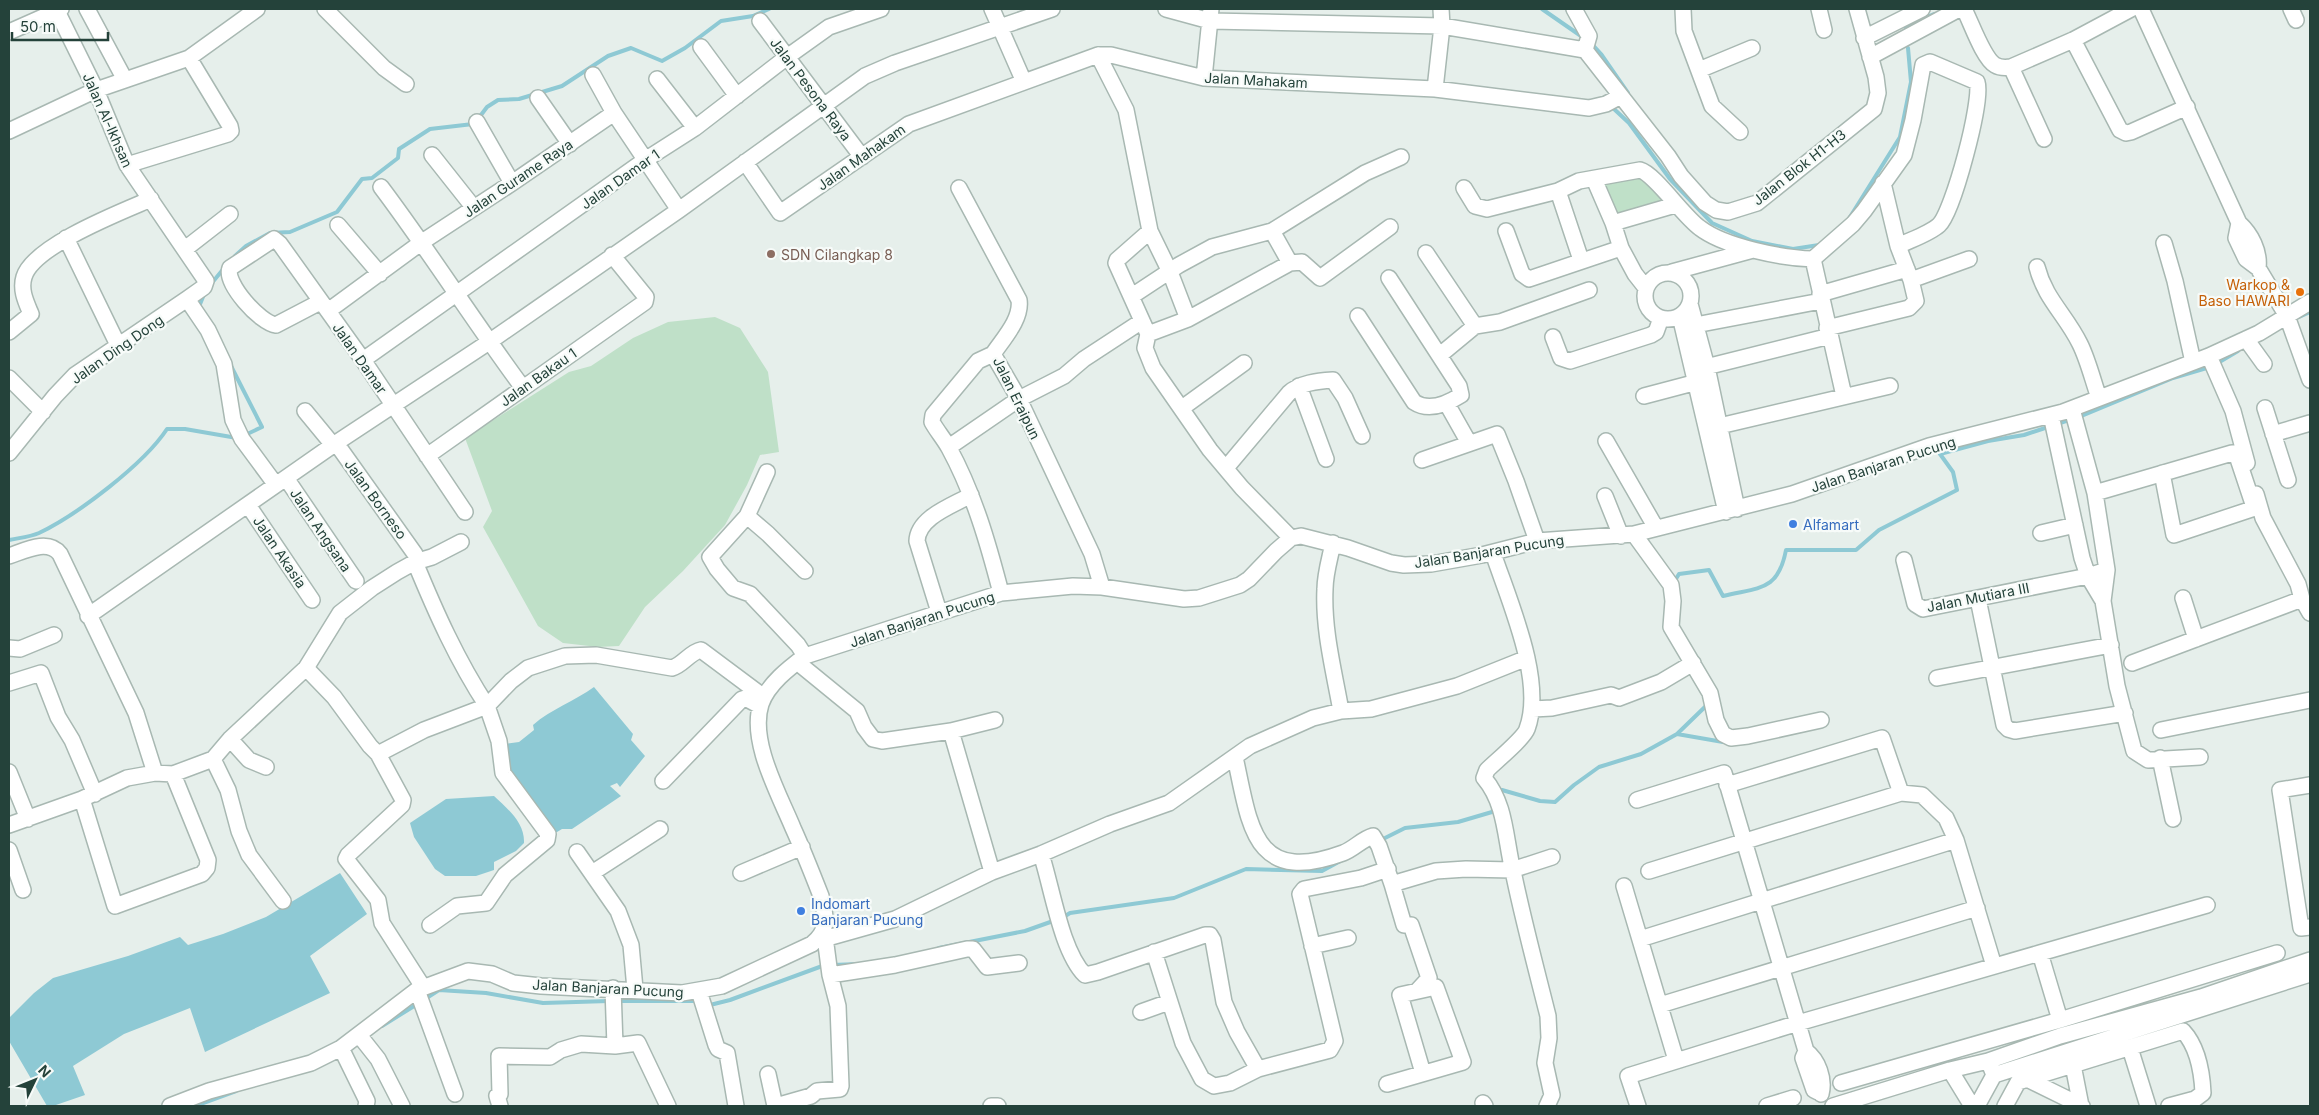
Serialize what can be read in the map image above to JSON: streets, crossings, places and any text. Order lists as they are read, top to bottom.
{
  "streets": {
    "street": [
      "Jalan Mahakam",
      "Jalan Pesona Raya",
      "Jalan Al-Ikhsan",
      "Jalan Blok H1-H3",
      "Jalan Gurame Raya",
      "Jalan Damar 1",
      "Jalan Ding Dong",
      "Jalan Damar",
      "Jalan Bakau 1",
      "Jalan Eraipun",
      "Jalan Banjaran Pucung",
      "Jalan Borneso",
      "Jalan Angsana",
      "Jalan Akasia",
      "Jalan Mutiara III"
    ]
  },
  "crossings": [
    ["Jalan Mahakam", "Jalan Pesona Raya"],
    ["Jalan Mahakam", "Jalan Blok H1-H3"],
    ["Jalan Pesona Raya", "Jalan Damar 1"],
    ["Jalan Al-Ikhsan", "Jalan Ding Dong"],
    ["Jalan Gurame Raya", "Jalan Damar"],
    ["Jalan Damar 1", "Jalan Damar"],
    ["Jalan Ding Dong", "Jalan Angsana"],
    ["Jalan Damar", "Jalan Bakau 1"],
    ["Jalan Eraipun", "Jalan Banjaran Pucung"]
  ],
  "places": [
    "SDN Cilangkap 8",
    "Warkop & Baso HAWARI",
    "Alfamart",
    "Indomart Banjaran Pucung"
  ],
  "scale_bar": "50 m",
  "north": "top right"
}
